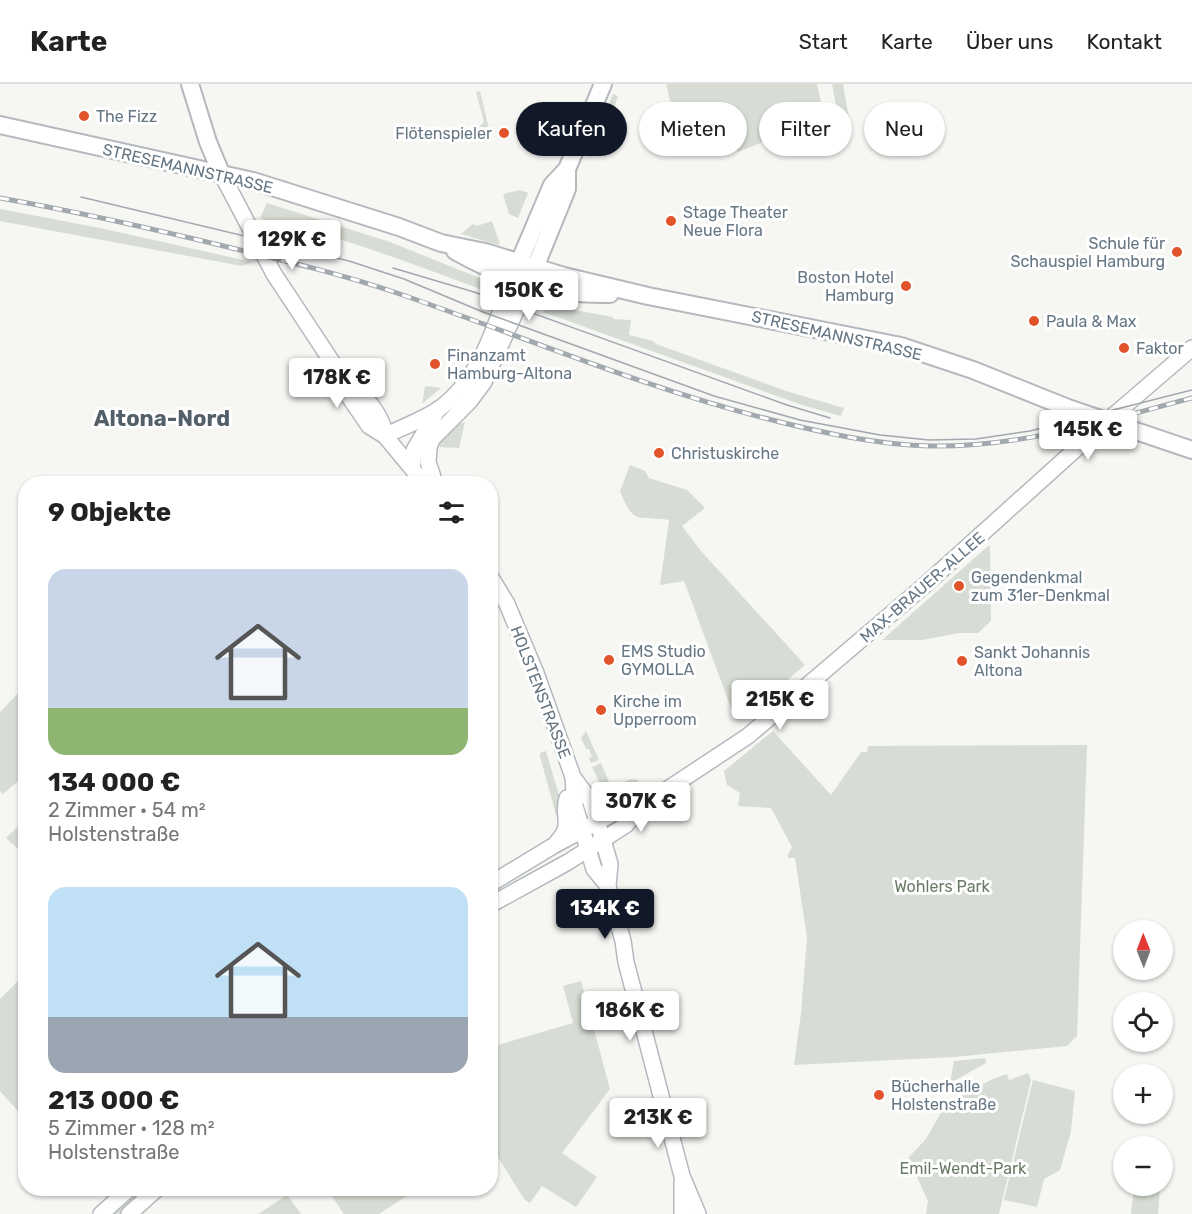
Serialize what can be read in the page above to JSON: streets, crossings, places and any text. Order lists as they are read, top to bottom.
{
  "streets": {
    "main road": ["STRESEMANNSTRASSE", "MAX-BRAUER-ALLEE", "HOLSTENSTRASSE"]
  },
  "crossings": [
    ["STRESEMANNSTRASSE", "MAX-BRAUER-ALLEE"],
    ["MAX-BRAUER-ALLEE", "HOLSTENSTRASSE"]
  ],
  "districts": ["Altona-Nord"],
  "parks": ["Wohlers Park", "Emil-Wendt-Park"],
  "places": [
    "The Fizz",
    "Flötenspieler",
    "Stage Theater Neue Flora",
    "Schule für Schauspiel Hamburg",
    "Boston Hotel Hamburg",
    "Paula & Max",
    "Faktor",
    "Finanzamt Hamburg-Altona",
    "Christuskirche",
    "Gegendenkmal zum 31er-Denkmal",
    "EMS Studio GYMOLLA",
    "Sankt Johannis Altona",
    "Kirche im Upperroom",
    "Bücherhalle Holstenstraße"
  ],
  "north": "top",
  "page": {
    "header": "Karte",
    "nav": [
      "Start",
      "Karte",
      "Über uns",
      "Kontakt"
    ],
    "chip": [
      "Kaufen",
      "Mieten",
      "Filter",
      "Neu"
    ],
    "price": [
      "129K €",
      "150K €",
      "178K €",
      "145K €",
      "215K €",
      "307K €",
      "134K €",
      "186K €",
      "213K €"
    ],
    "heading": "9 Objekte",
    "list": [
      {
        "name": "134 000 €",
        "note": "2 Zimmer · 54 m² · Holstenstraße"
      },
      {
        "name": "213 000 €",
        "note": "5 Zimmer · 128 m² · Holstenstraße"
      }
    ],
    "map_buttons": ["+", "−"]
  }
}
